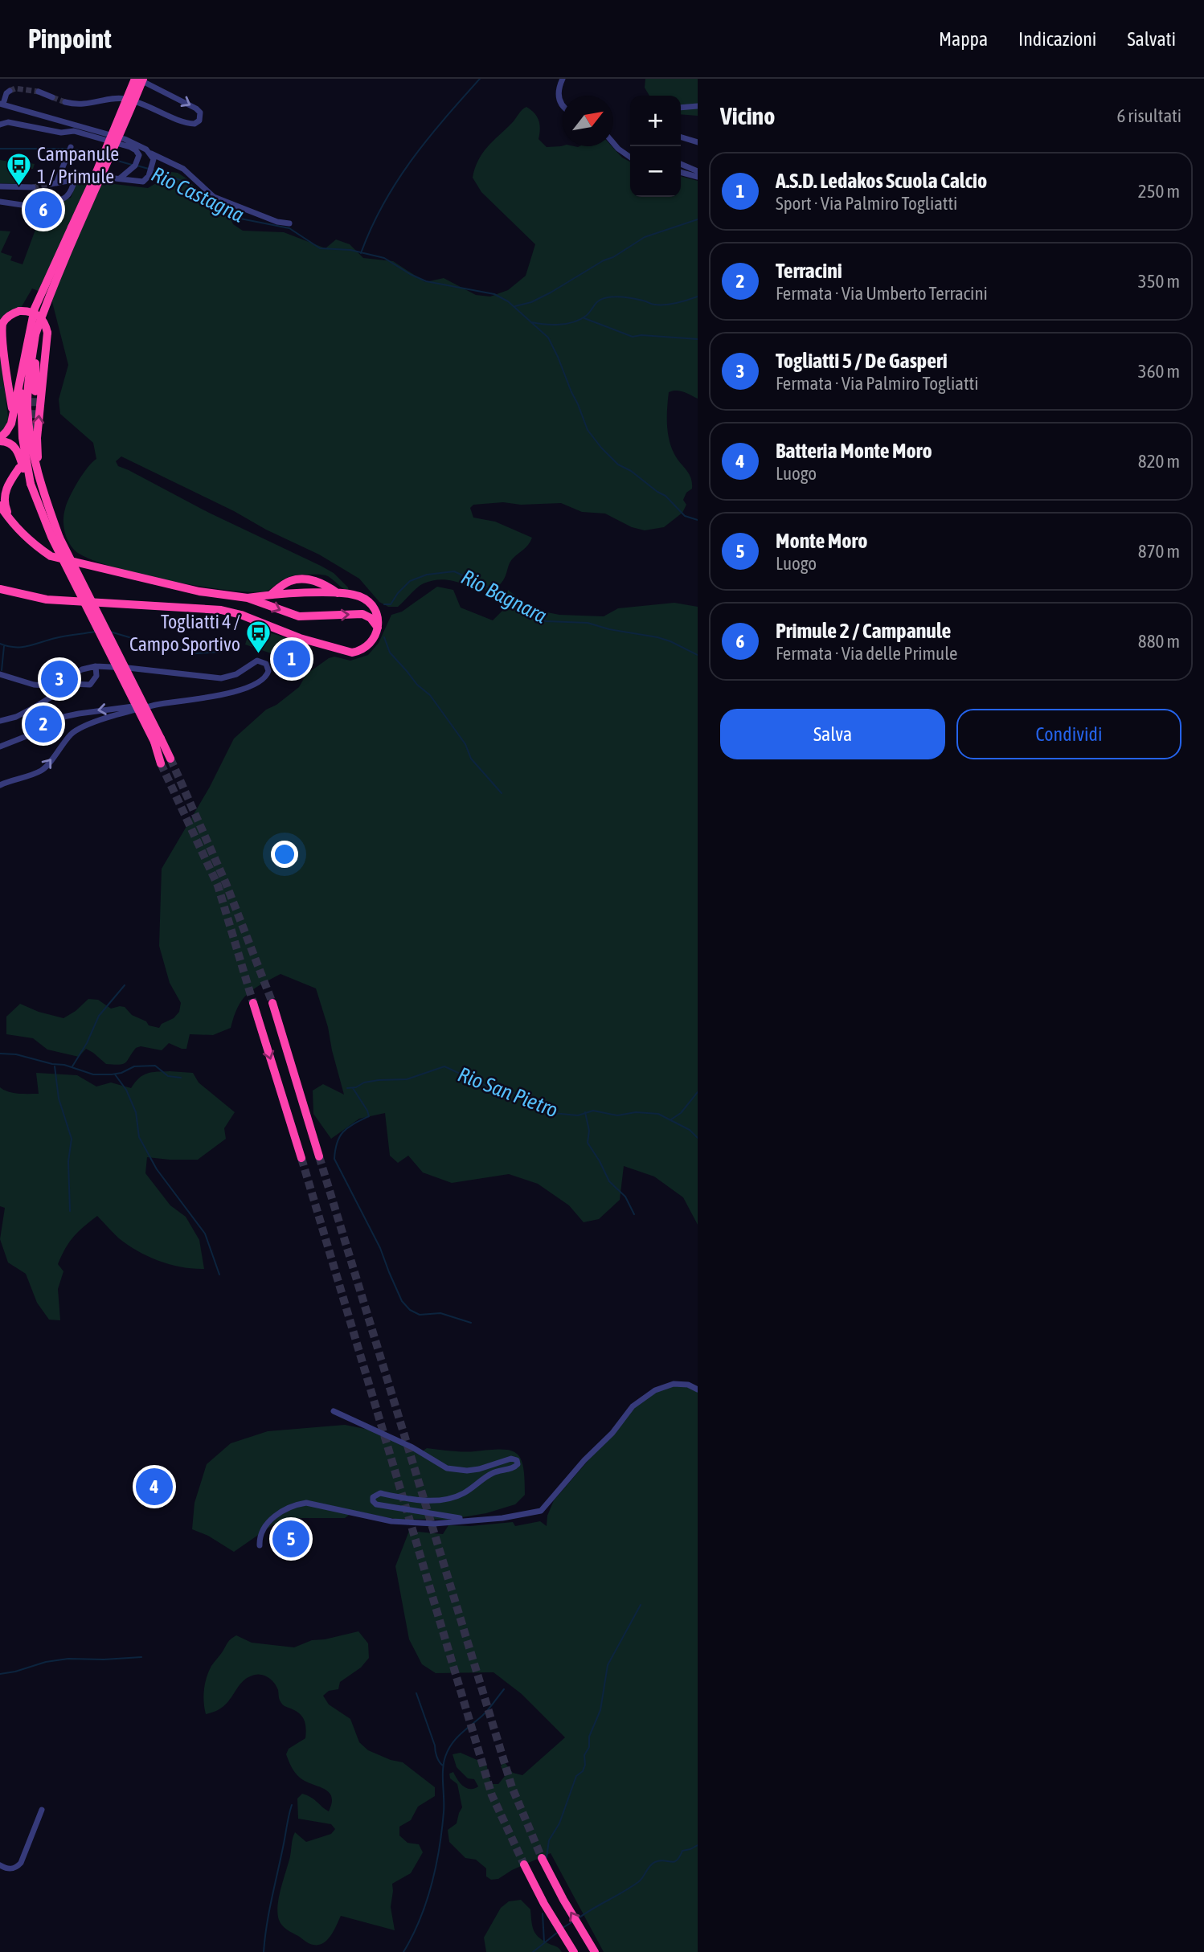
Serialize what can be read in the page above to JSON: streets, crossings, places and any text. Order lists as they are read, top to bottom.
{
  "water": ["Rio Castagna", "Rio Bagnara", "Rio San Pietro"],
  "places": {
    "bus stop": ["Campanule 1 / Primule", "Togliatti 4 / Campo Sportivo"]
  },
  "north": "top right",
  "page": {
    "header": "Pinpoint",
    "nav": ["Mappa", "Indicazioni", "Salvati"],
    "heading": ["Vicino", "6 risultati"],
    "map_buttons": ["+", "−"],
    "list": [
      {
        "mark": "1",
        "name": "A.S.D. Ledakos Scuola Calcio",
        "note": "Sport · Via Palmiro Togliatti",
        "value": "250 m"
      },
      {
        "mark": "2",
        "name": "Terracini",
        "note": "Fermata · Via Umberto Terracini",
        "value": "350 m"
      },
      {
        "mark": "3",
        "name": "Togliatti 5 / De Gasperi",
        "note": "Fermata · Via Palmiro Togliatti",
        "value": "360 m"
      },
      {
        "mark": "4",
        "name": "Batteria Monte Moro",
        "note": "Luogo",
        "value": "820 m"
      },
      {
        "mark": "5",
        "name": "Monte Moro",
        "note": "Luogo",
        "value": "870 m"
      },
      {
        "mark": "6",
        "name": "Primule 2 / Campanule",
        "note": "Fermata · Via delle Primule",
        "value": "880 m"
      }
    ],
    "pins": [
      "6",
      "1",
      "3",
      "2",
      "4",
      "5"
    ],
    "buttons": ["Salva", "Condividi"]
  }
}
